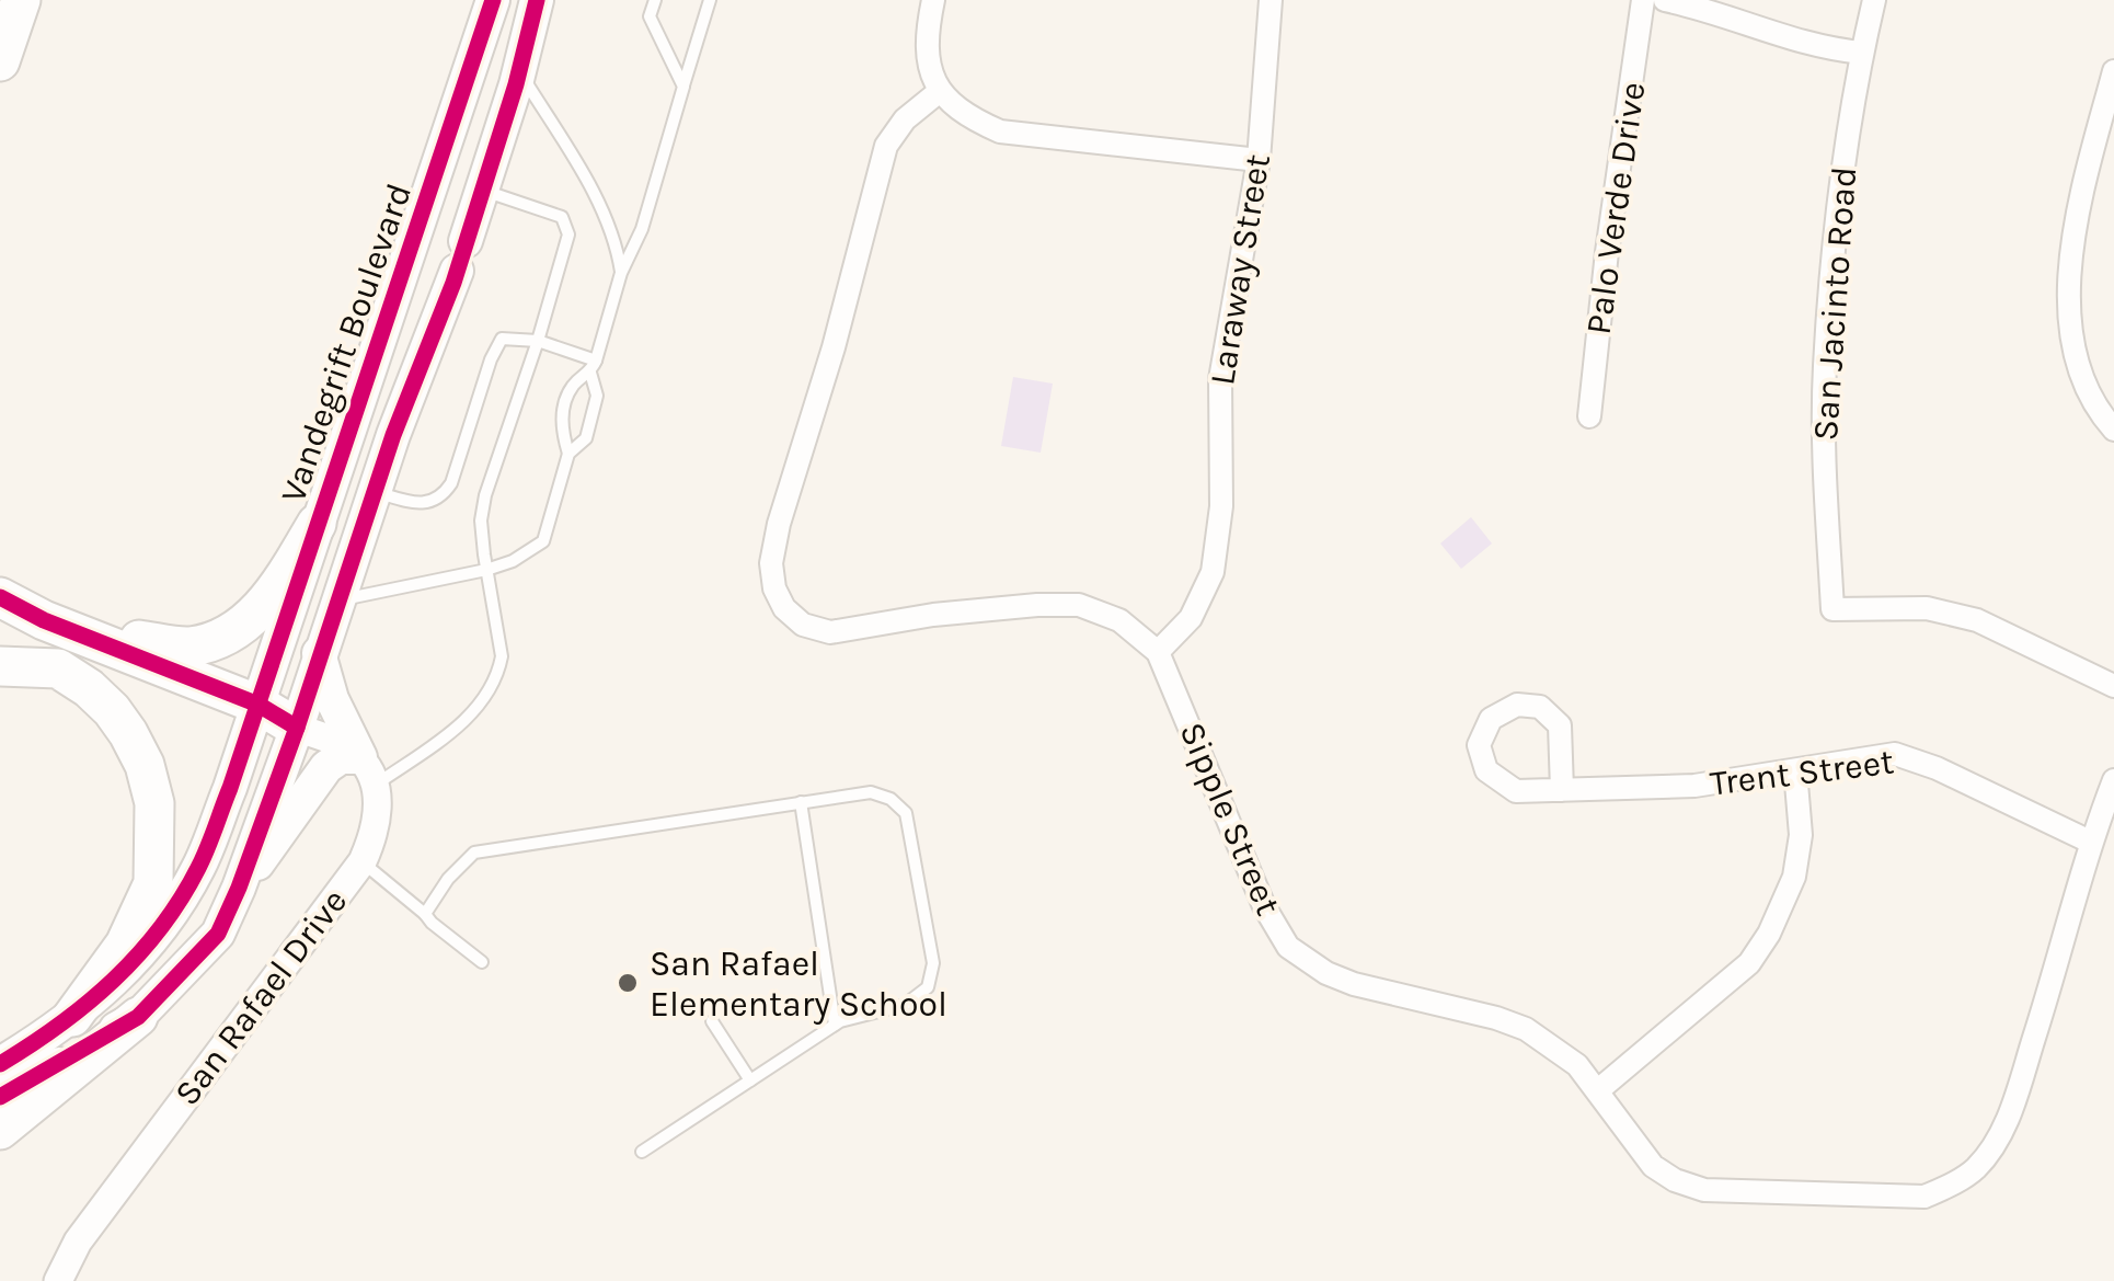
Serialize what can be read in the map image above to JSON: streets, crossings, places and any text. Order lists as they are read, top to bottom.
{
  "streets": {
    "main road": ["Vandegrift Boulevard"],
    "street": [
      "Palo Verde Drive",
      "Laraway Street",
      "San Jacinto Road",
      "Trent Street",
      "Sipple Street",
      "San Rafael Drive"
    ]
  },
  "crossings": [
    ["Laraway Street", "Sipple Street"],
    ["Trent Street", "Sipple Street"]
  ],
  "places": ["San Rafael Elementary School"]
}
